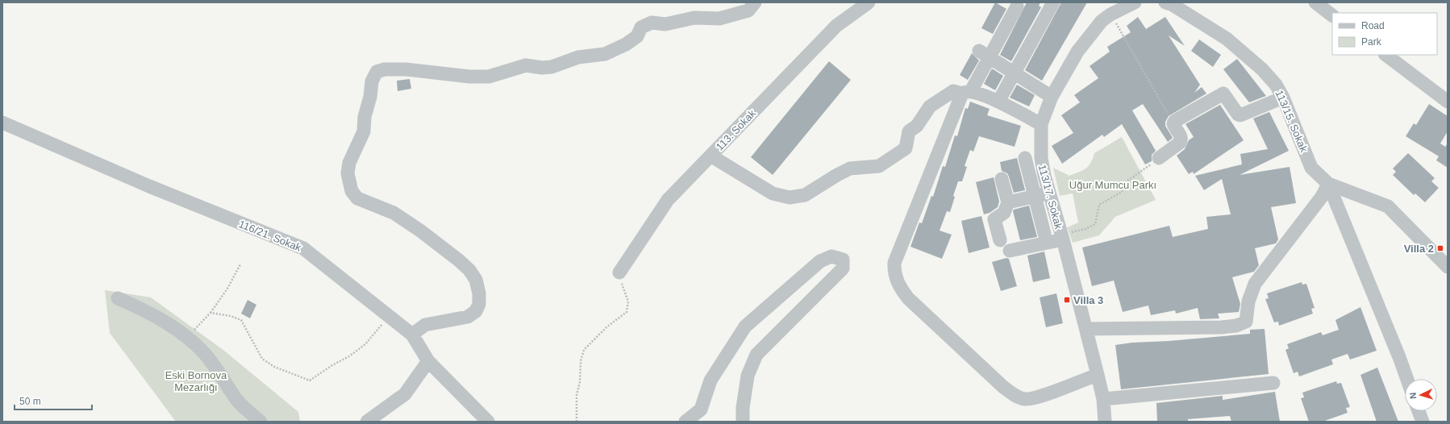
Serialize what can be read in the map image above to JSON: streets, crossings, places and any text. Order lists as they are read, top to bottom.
{
  "streets": {
    "street": [
      "113/15. Sokak",
      "113. Sokak",
      "113/17. Sokak",
      "116/21. Sokak"
    ]
  },
  "parks": ["Uğur Mumcu Parkı", "Eski Bornova Mezarlığı"],
  "places": {
    "transit": ["Villa 2", "Villa 3"]
  },
  "legend": ["Road", "Park"],
  "scale_bar": "50 m",
  "north": "left"
}
